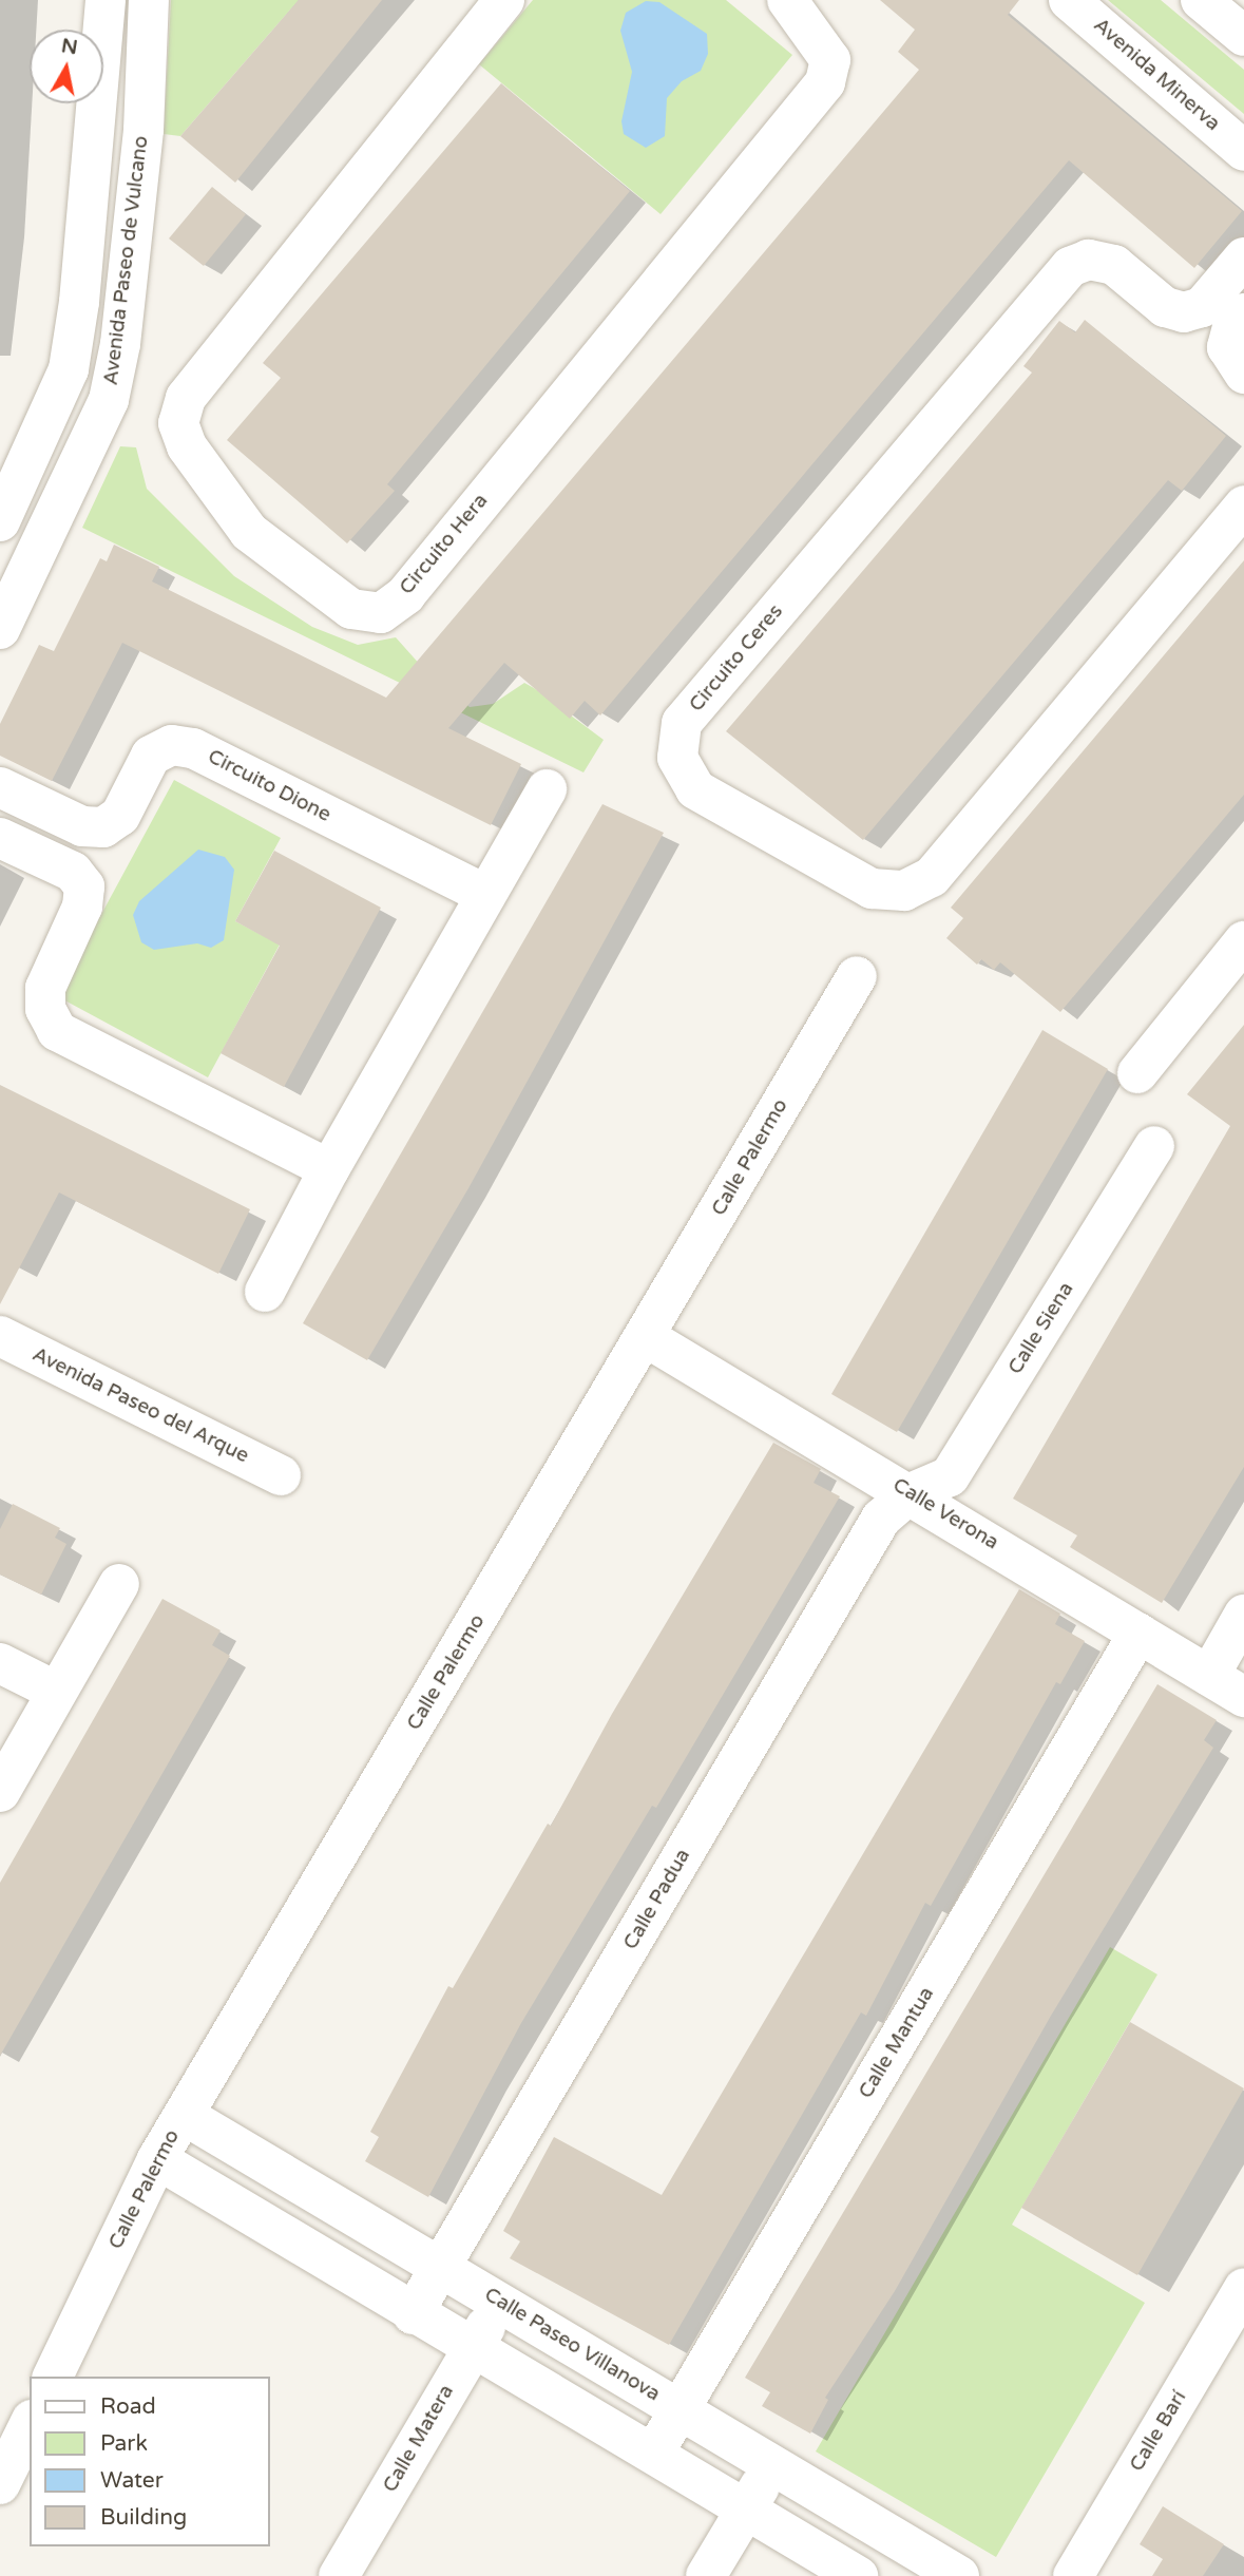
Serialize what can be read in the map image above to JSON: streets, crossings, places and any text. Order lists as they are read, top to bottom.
{
  "streets": {
    "street": [
      "Avenida Minerva",
      "Avenida Paseo de Vulcano",
      "Circuito Hera",
      "Circuito Ceres",
      "Circuito Dione",
      "Calle Palermo",
      "Calle Siena",
      "Avenida Paseo del Arque",
      "Calle Verona",
      "Calle Padua",
      "Calle Mantua",
      "Calle Paseo Villanova",
      "Calle Barí",
      "Calle Matera"
    ]
  },
  "crossings": [
    ["Calle Palermo", "Calle Verona"],
    ["Calle Palermo", "Calle Paseo Villanova"],
    ["Calle Siena", "Calle Verona"],
    ["Calle Siena", "Calle Padua"],
    ["Calle Verona", "Calle Padua"],
    ["Calle Verona", "Calle Mantua"],
    ["Calle Padua", "Calle Paseo Villanova"],
    ["Calle Mantua", "Calle Paseo Villanova"],
    ["Calle Paseo Villanova", "Calle Matera"]
  ],
  "legend": [
    "Road",
    "Park",
    "Water",
    "Building"
  ],
  "north": "top"
}
